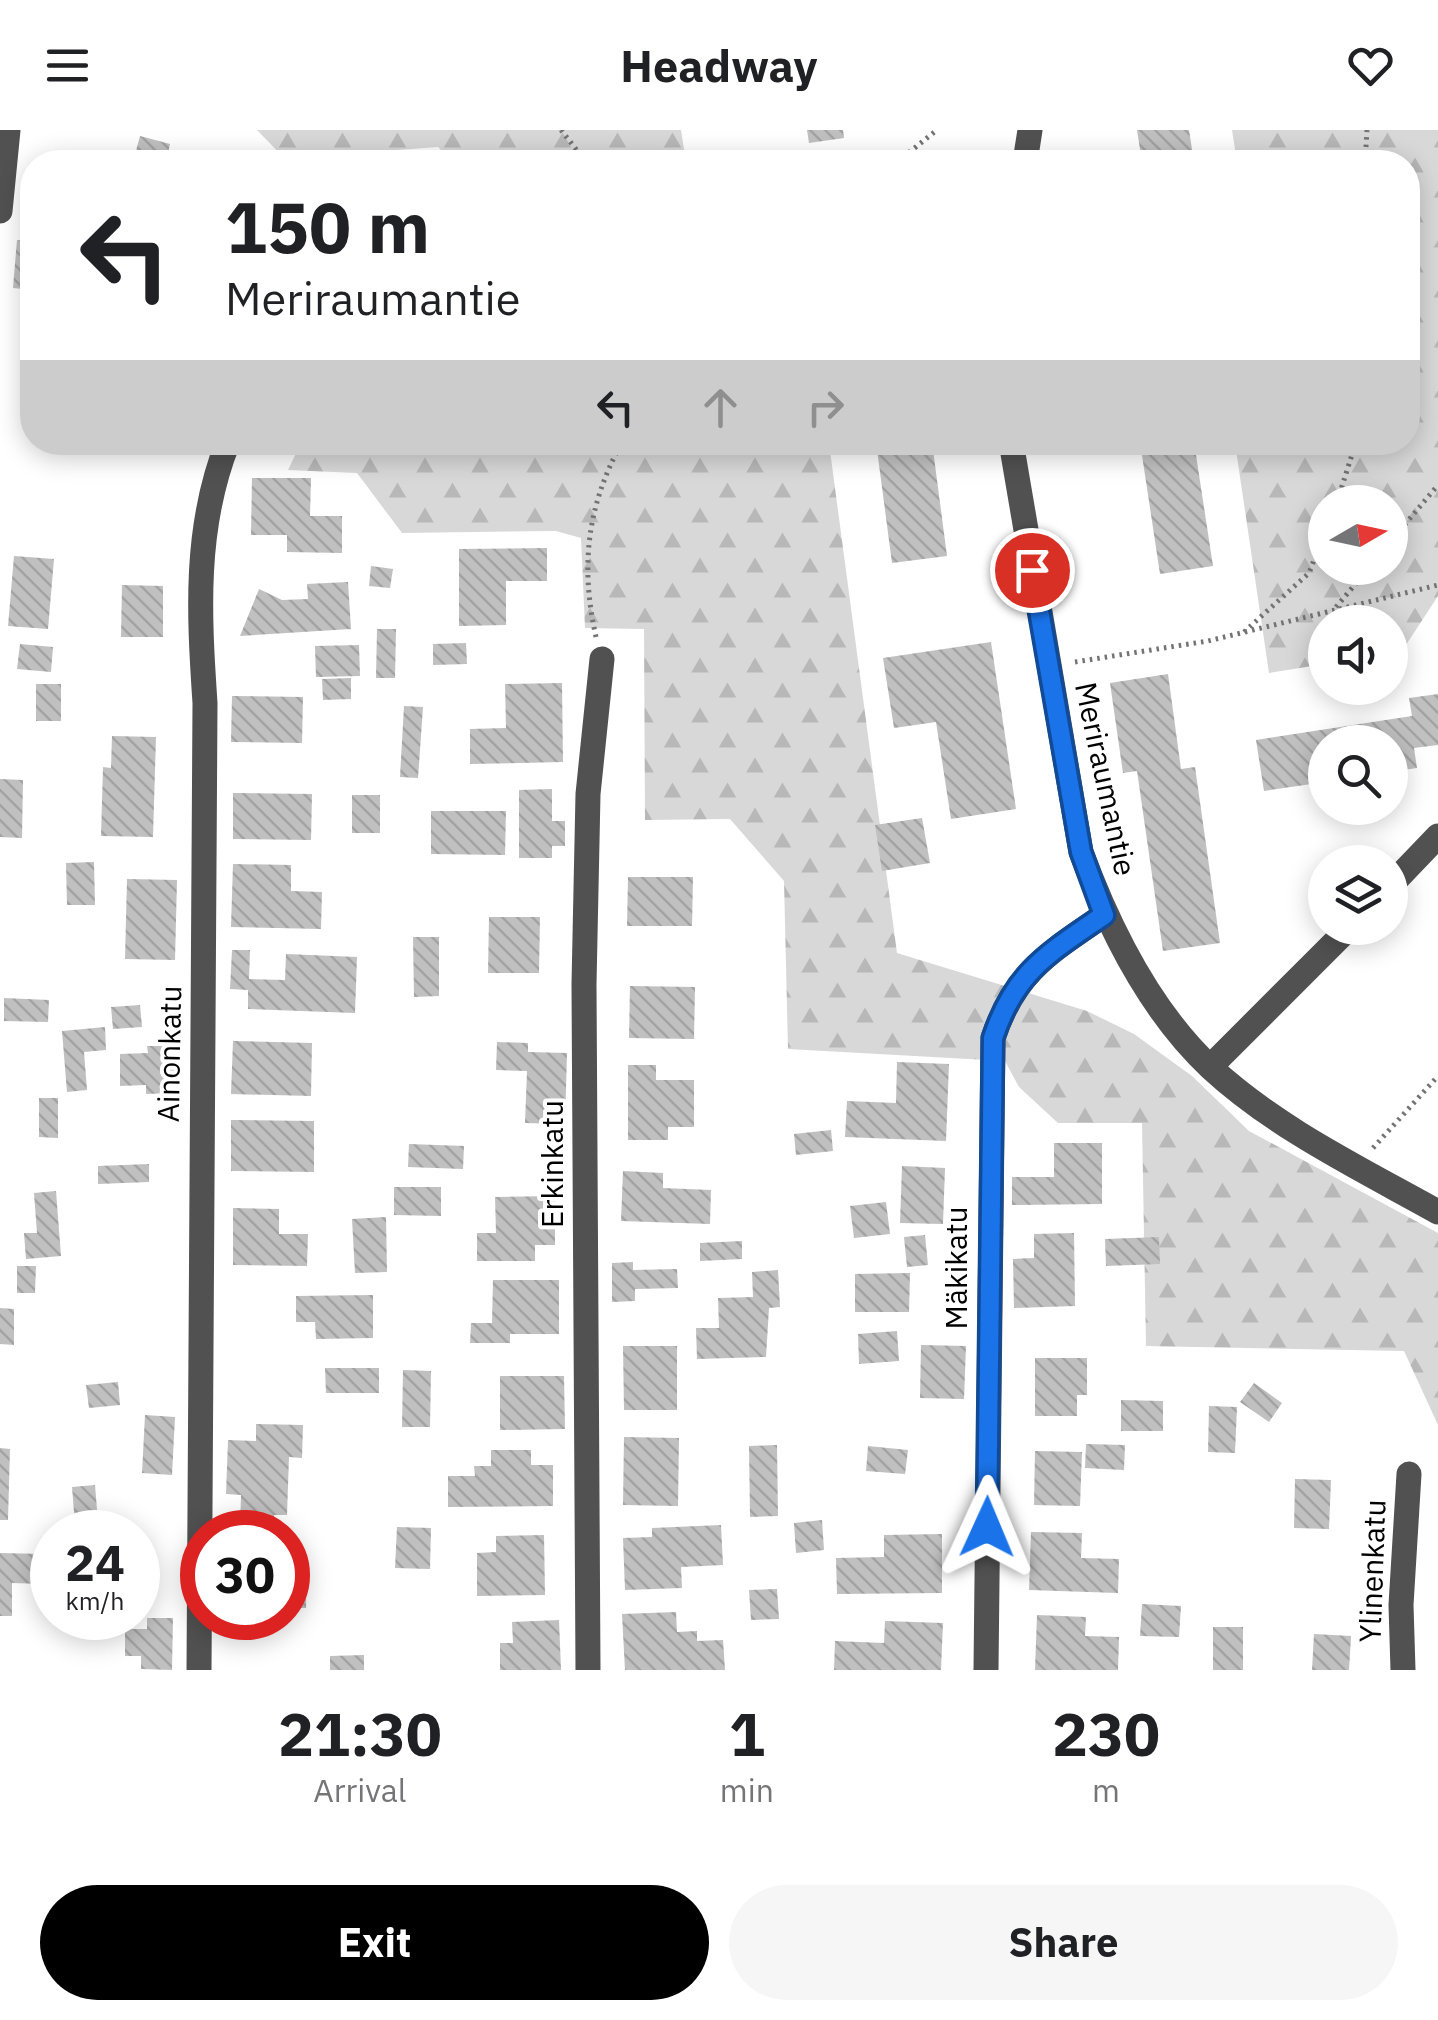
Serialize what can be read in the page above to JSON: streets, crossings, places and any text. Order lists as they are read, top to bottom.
{
  "streets": {
    "street": [
      "Meriraumantie",
      "Ainonkatu",
      "Erkinkatu",
      "Mäkikatu",
      "Ylinenkatu"
    ]
  },
  "crossings": [
    ["Meriraumantie", "Mäkikatu"]
  ],
  "north": "right",
  "page": {
    "header": "Headway",
    "turn": ["150 m", "Meriraumantie"],
    "speed": "24 km/h",
    "limit": "30",
    "eta": [
      "21:30",
      "Arrival",
      "1",
      "min",
      "230",
      "m"
    ],
    "buttons": ["Exit", "Share"]
  }
}
